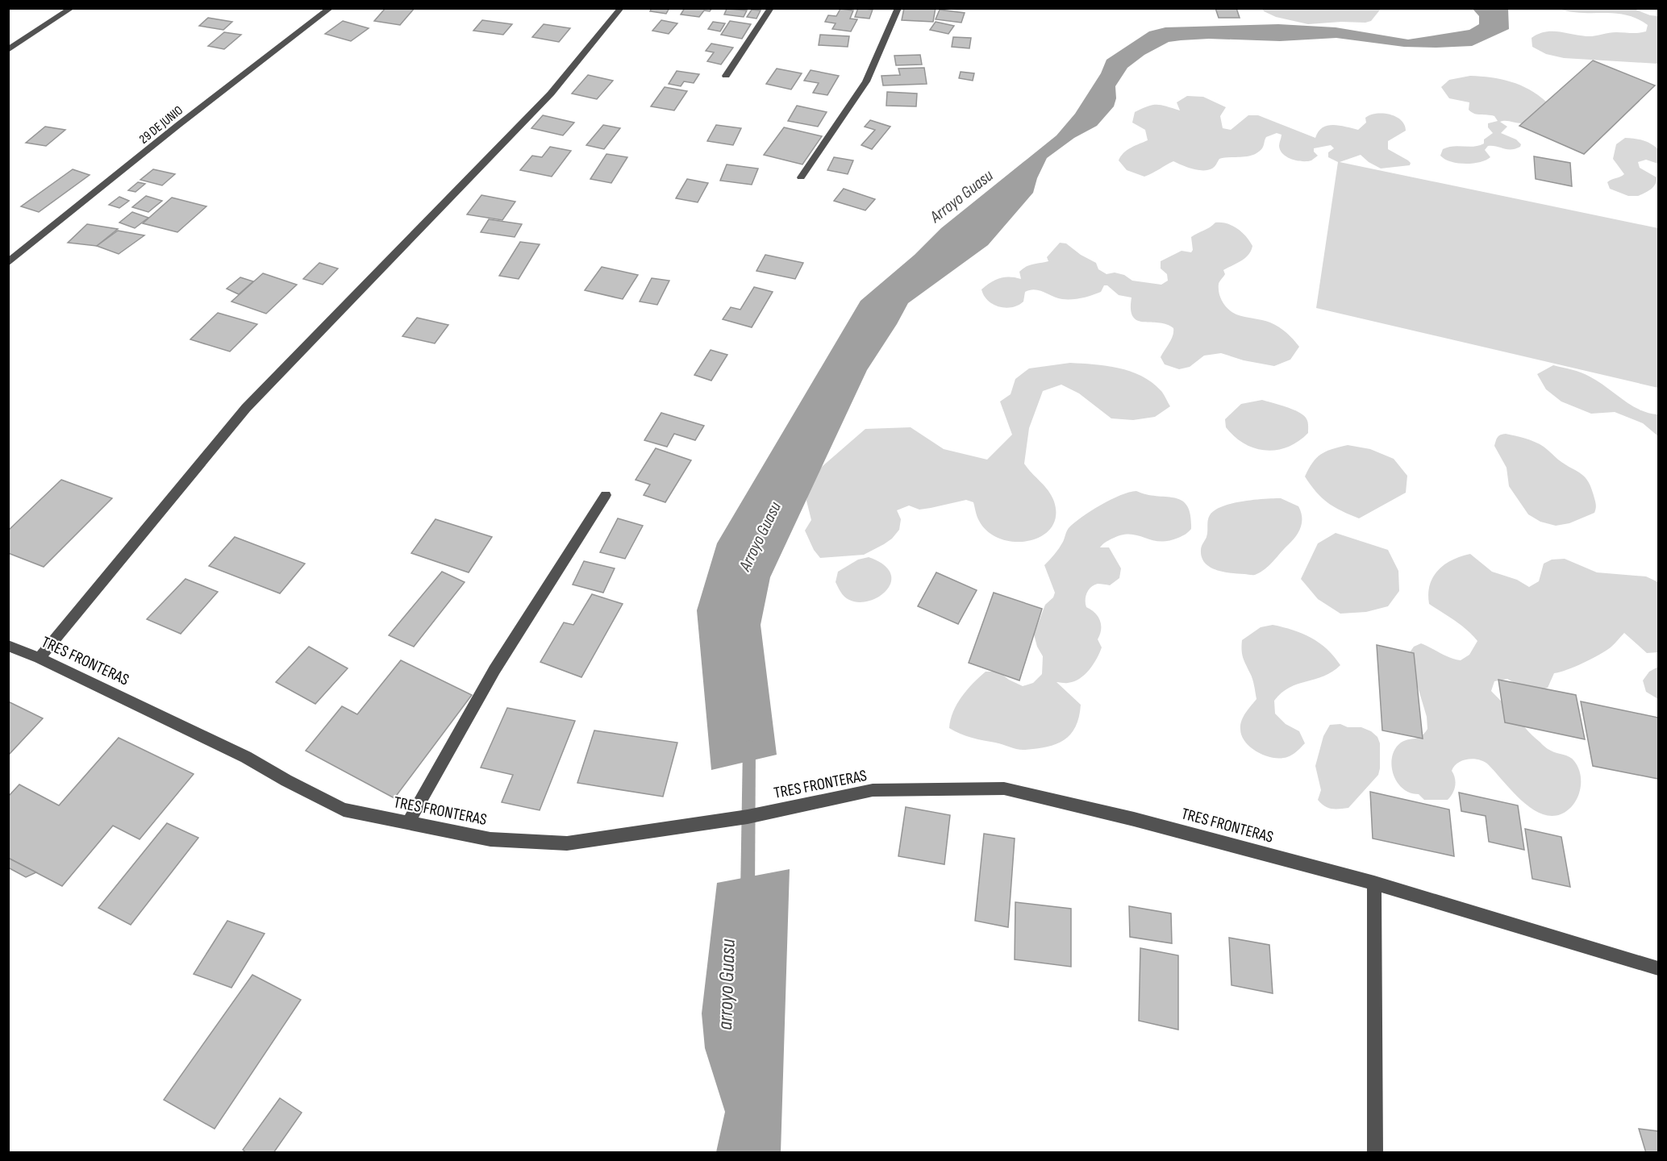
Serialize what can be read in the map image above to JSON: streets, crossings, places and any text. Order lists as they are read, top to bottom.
{
  "streets": {
    "street": ["29 DE JUNIO", "TRES FRONTERAS"]
  },
  "water": ["Arroyo Guasu", "arroyo Guasu"]
}
